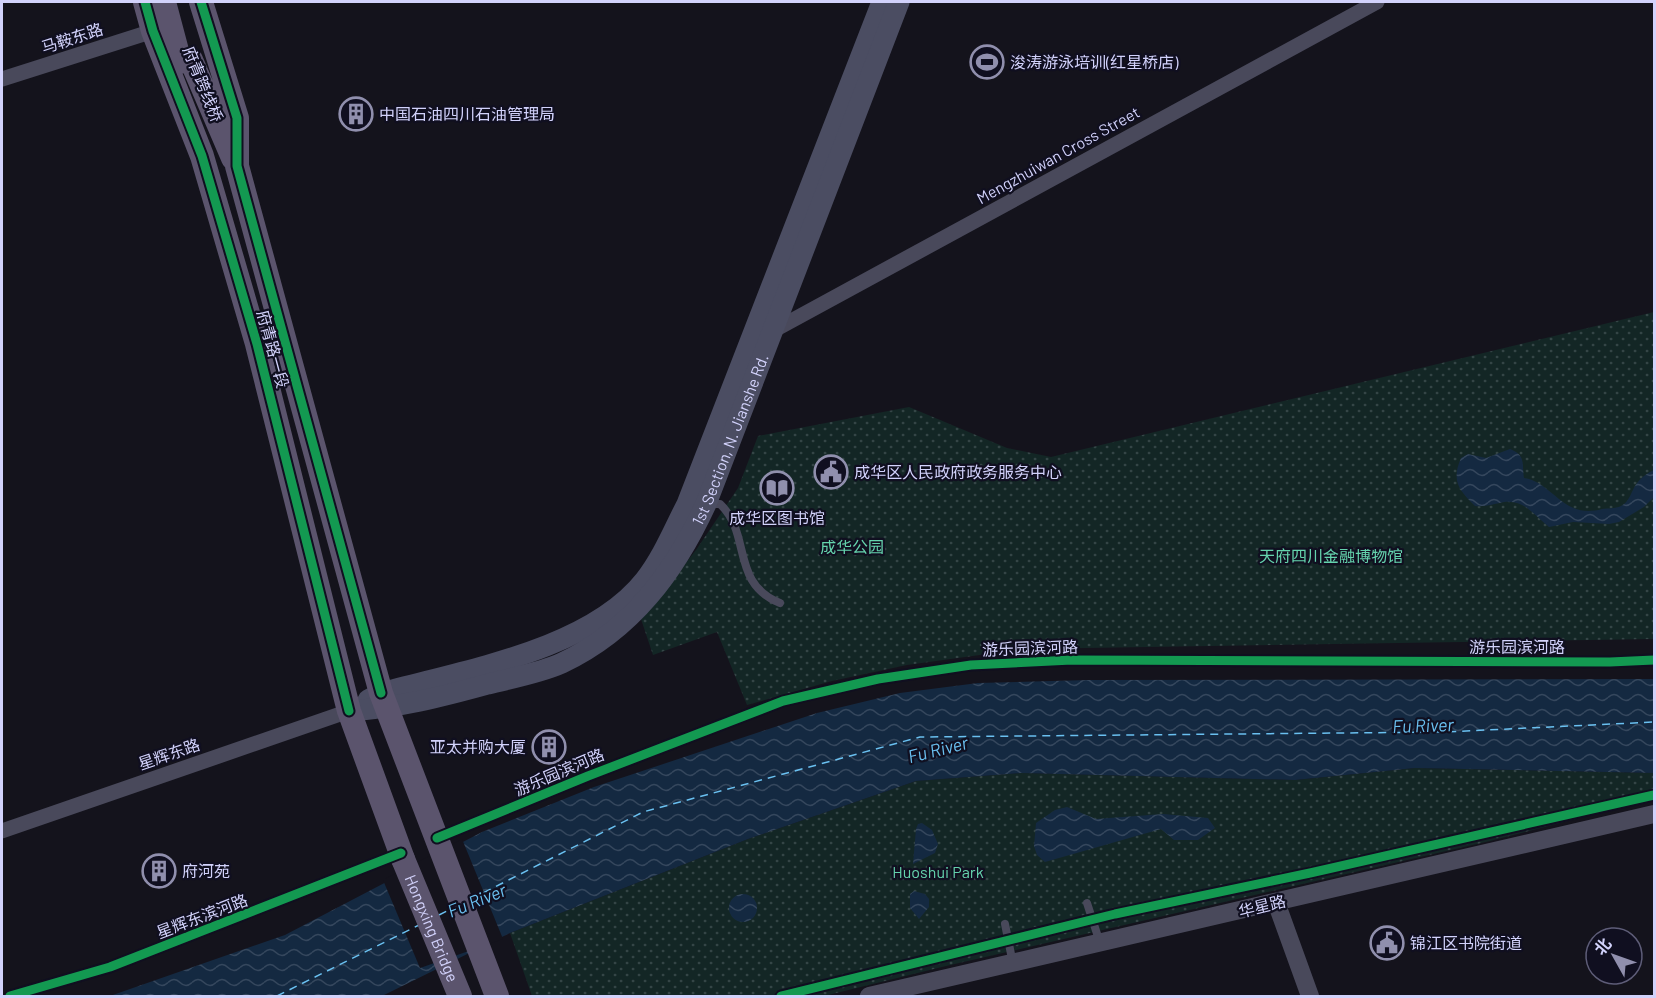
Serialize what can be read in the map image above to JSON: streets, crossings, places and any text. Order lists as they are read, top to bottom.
{
  "streets": {
    "main road": [
      "府青跨线桥",
      "府青路一段",
      "1st Section, N. Jianshe Rd.",
      "Hongxing Bridge"
    ],
    "street": [
      "马鞍东路",
      "Mengzhuiwan Cross Street",
      "游乐园滨河路",
      "星辉东路",
      "华星路",
      "星辉东滨河路"
    ]
  },
  "crossings": [
    ["马鞍东路", "府青路一段"],
    ["府青跨线桥", "府青路一段"],
    ["Mengzhuiwan Cross Street", "1st Section, N. Jianshe Rd."],
    ["府青路一段", "1st Section, N. Jianshe Rd."],
    ["府青路一段", "游乐园滨河路"],
    ["府青路一段", "星辉东路"],
    ["府青路一段", "星辉东滨河路"],
    ["府青路一段", "Hongxing Bridge"],
    ["星辉东滨河路", "Hongxing Bridge"]
  ],
  "water": ["Fu River"],
  "parks": ["成华公园", "天府四川金融博物馆", "Huoshui Park"],
  "places": {
    "sports": ["浚涛游泳培训(红星桥店)"],
    "building": ["中国石油四川石油管理局", "亚太并购大厦", "府河苑"],
    "public building": ["成华区人民政府政务服务中心", "锦江区书院街道"],
    "library": ["成华区图书馆"]
  },
  "north": "top left"
}
